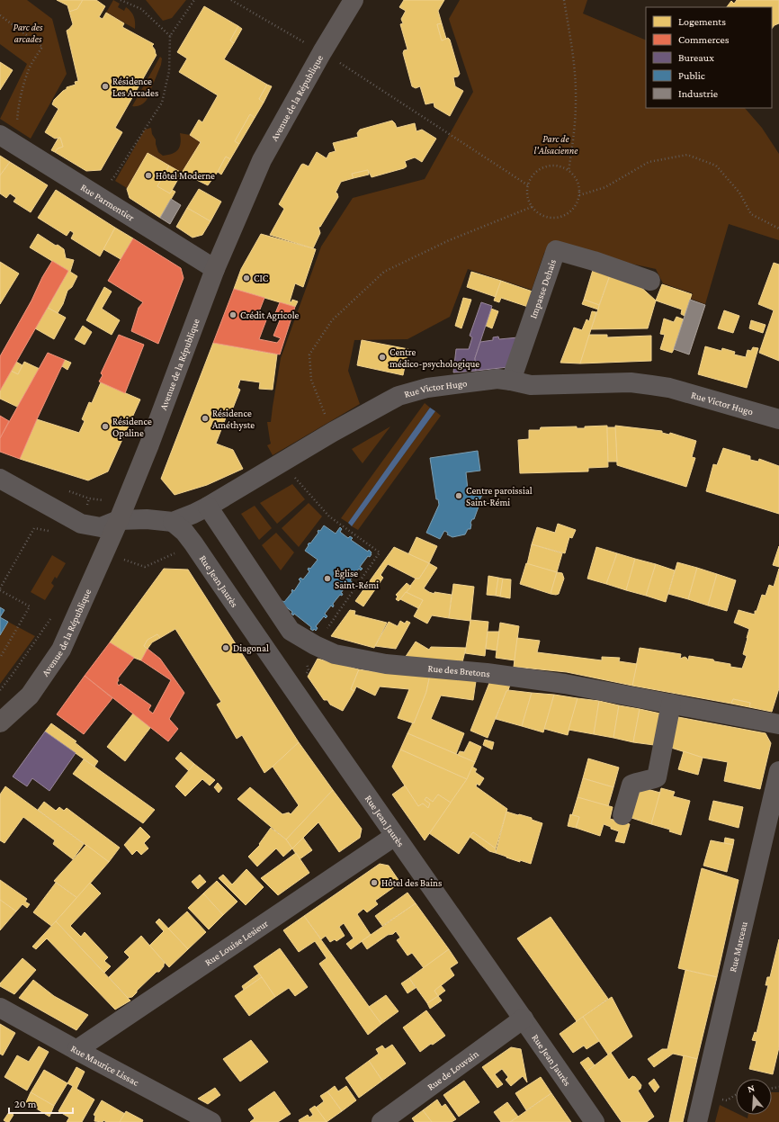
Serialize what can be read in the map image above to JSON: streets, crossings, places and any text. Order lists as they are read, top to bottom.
{
  "streets": {
    "main road": ["Avenue de la République"],
    "street": [
      "Rue Parmentier",
      "Impasse Dehais",
      "Rue Victor Hugo",
      "Rue Jean Jaurès",
      "Rue des Bretons",
      "Rue Louise Lesieur",
      "Rue Marceau",
      "Rue Maurice Lissac",
      "Rue de Louvain"
    ]
  },
  "crossings": [
    ["Avenue de la République", "Rue Parmentier"],
    ["Avenue de la République", "Rue Victor Hugo"],
    ["Impasse Dehais", "Rue Victor Hugo"],
    ["Rue Victor Hugo", "Rue Jean Jaurès"],
    ["Rue Victor Hugo", "Rue des Bretons"],
    ["Rue Jean Jaurès", "Rue Louise Lesieur"],
    ["Rue Jean Jaurès", "Rue de Louvain"],
    ["Rue Louise Lesieur", "Rue Maurice Lissac"]
  ],
  "parks": ["Parc des arcades", "Parc de l'Alsacienne"],
  "places": [
    "Résidence Les Arcades",
    "Hôtel Moderne",
    "CIC",
    "Crédit Agricole",
    "Centre médico-psychologique",
    "Résidence Améthyste",
    "Résidence Opaline",
    "Centre paroissial Saint-Rémi",
    "Église Saint-Rémi",
    "Diagonal",
    "Hôtel des Bains"
  ],
  "legend": [
    "Logements",
    "Commerces",
    "Bureaux",
    "Public",
    "Industrie"
  ],
  "scale_bar": "20 m",
  "north": "top"
}
